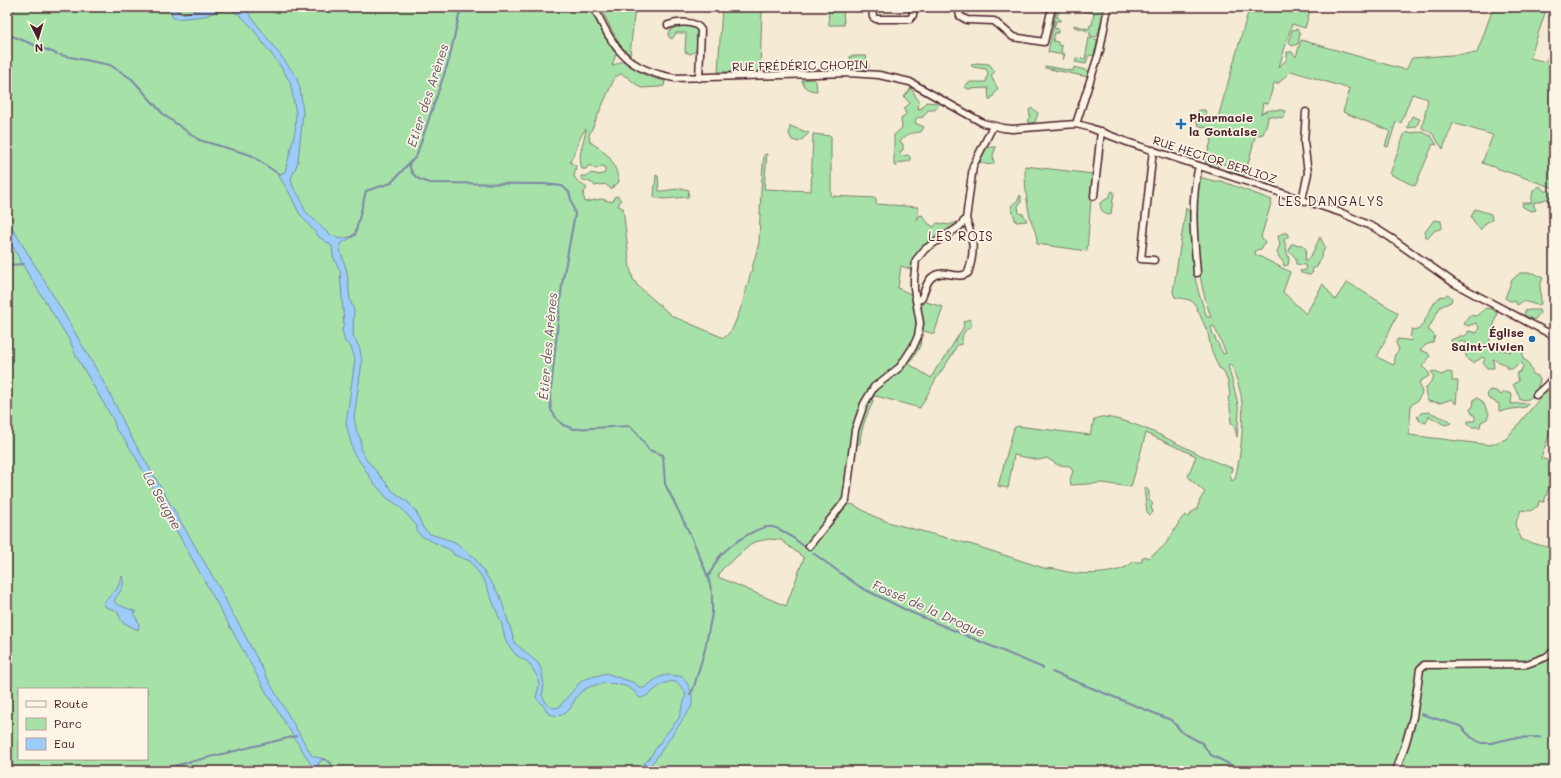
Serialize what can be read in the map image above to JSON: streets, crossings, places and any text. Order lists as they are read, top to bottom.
{
  "streets": {
    "street": ["RUE FRÉDÉRIC CHOPIN", "RUE HECTOR BERLIOZ"]
  },
  "crossings": [
    ["RUE FRÉDÉRIC CHOPIN", "RUE HECTOR BERLIOZ"]
  ],
  "districts": ["LES DANGALYS", "LES ROIS"],
  "water": [
    "Etier des Arènes",
    "Étier des Arènes",
    "La Seugne",
    "Fossé de la Drogue"
  ],
  "places": {
    "health": ["Pharmacie la Gontaise"],
    "other": ["Église Saint-Vivien"]
  },
  "legend": ["Route", "Parc", "Eau"],
  "north": "bottom"
}
